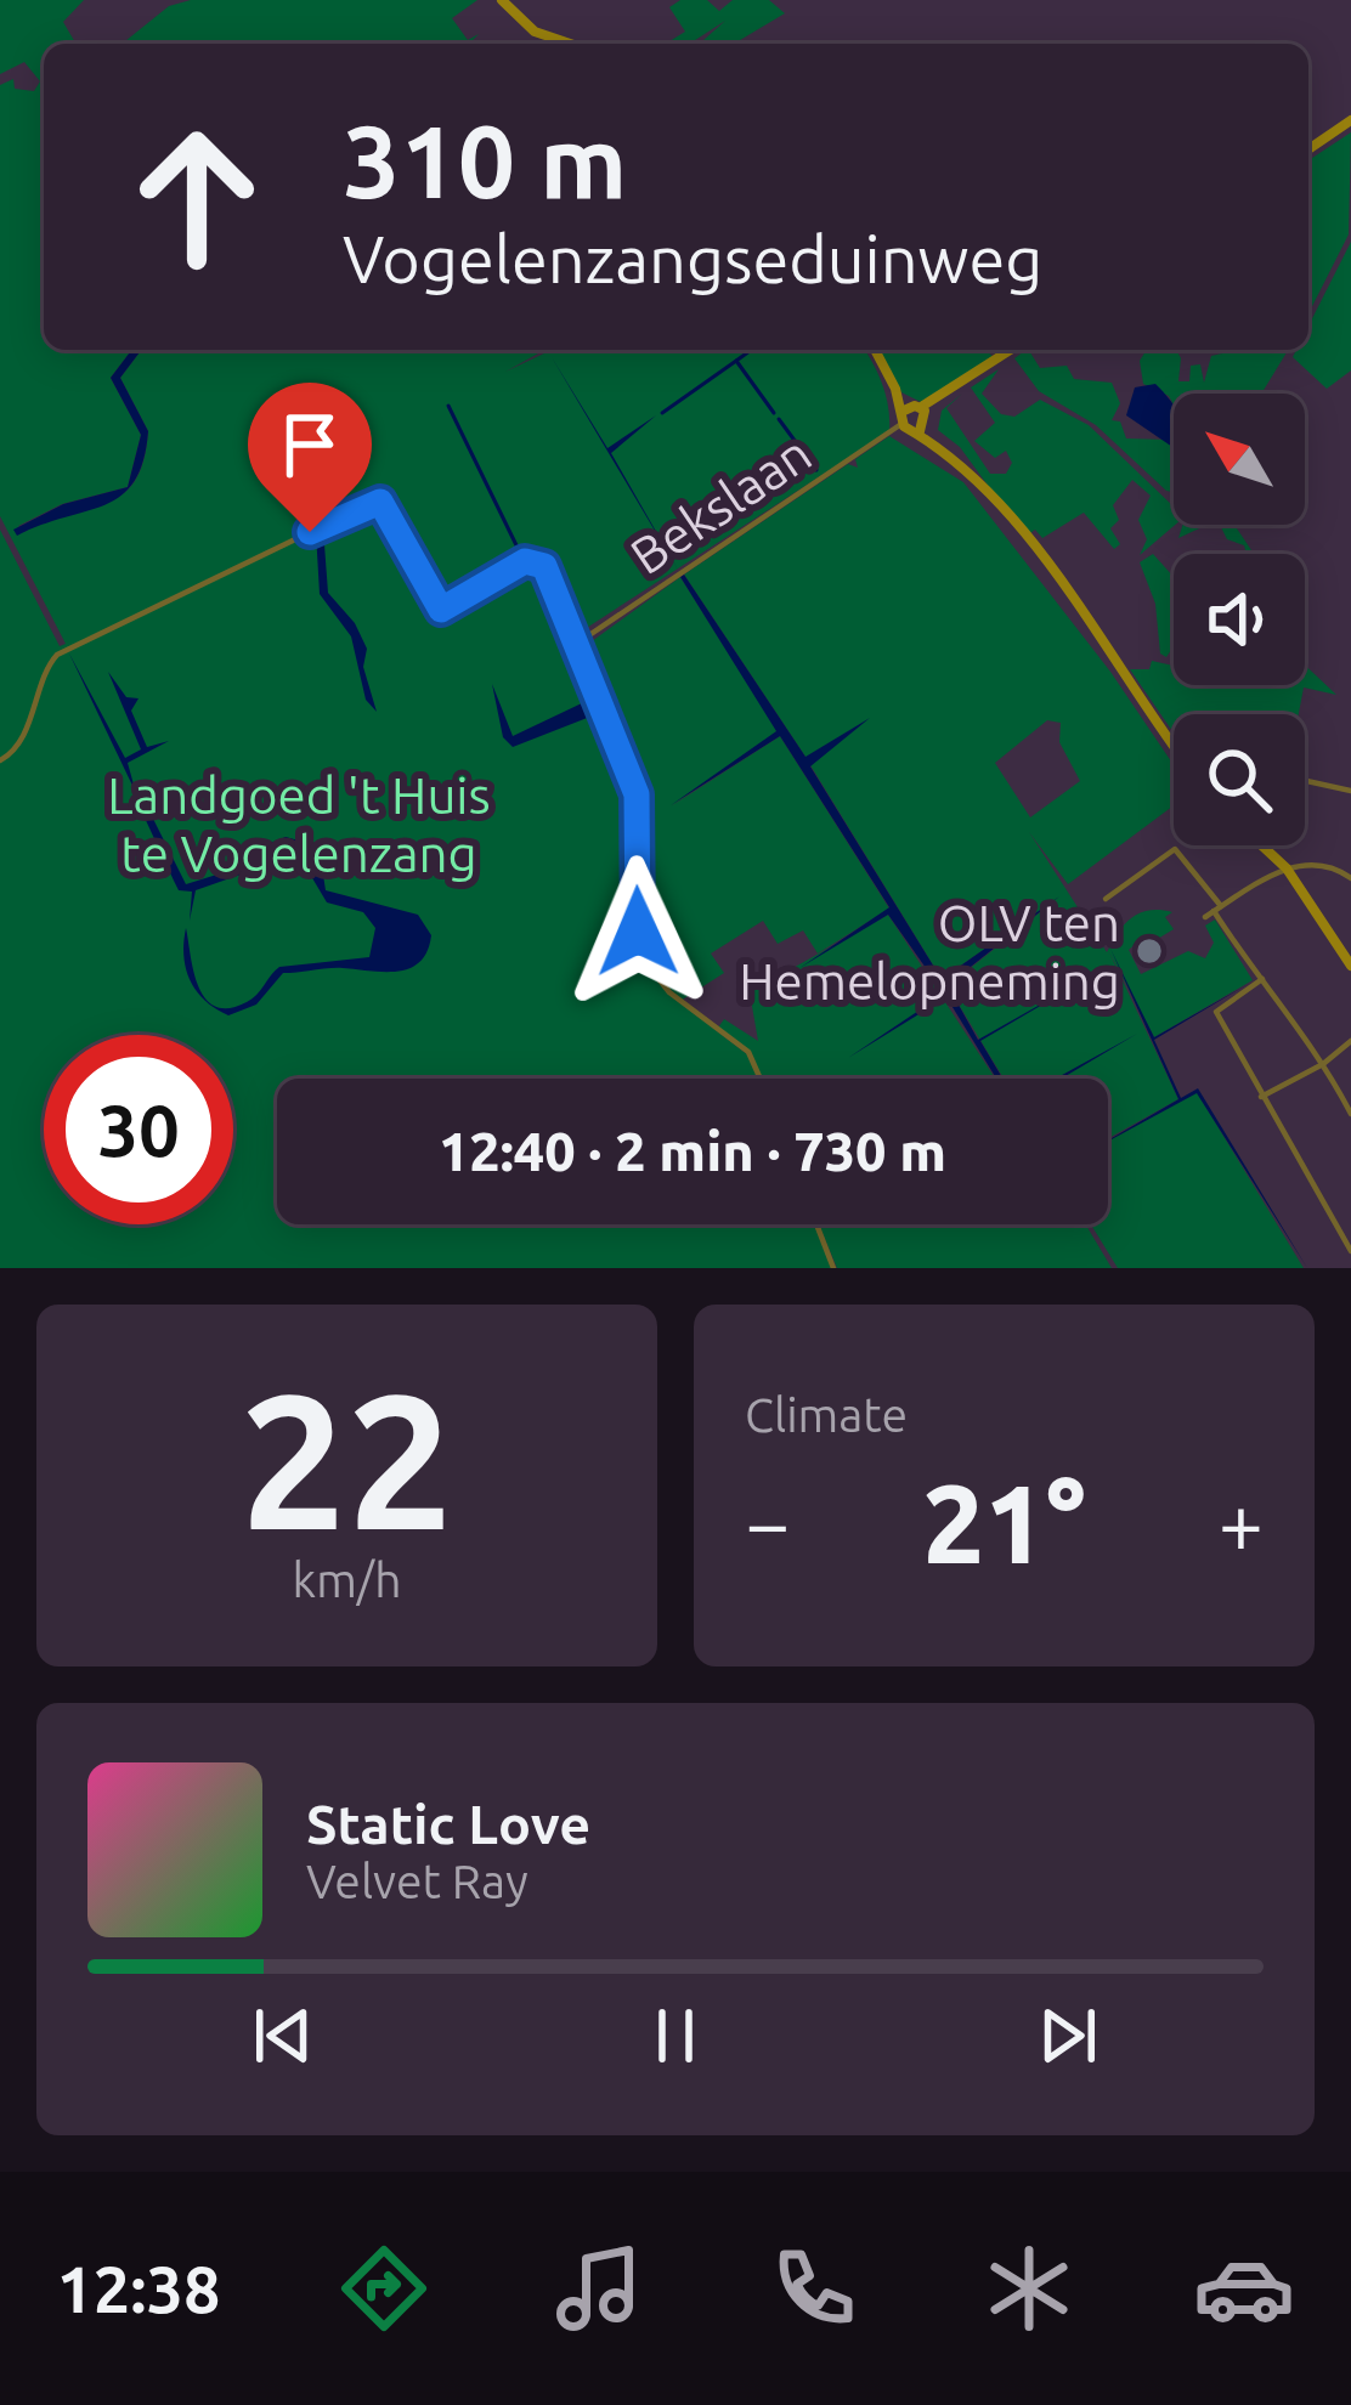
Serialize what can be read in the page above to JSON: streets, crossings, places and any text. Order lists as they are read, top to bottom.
{
  "streets": {
    "main road": ["Bekslaan"]
  },
  "parks": ["Landgoed 't Huis te Vogelenzang"],
  "places": ["OLV ten Hemelopneming"],
  "north": "top left",
  "page": {
    "turn": ["310 m", "Vogelenzangseduinweg"],
    "limit": "30",
    "trip": "12:40 · 2 min · 730 m",
    "tile": [
      ["22", "km/h"],
      "Climate"
    ],
    "heat": ["−", "21°", "+"],
    "song": ["Static Love", "Velvet Ray"],
    "tabs": "12:38"
  }
}
